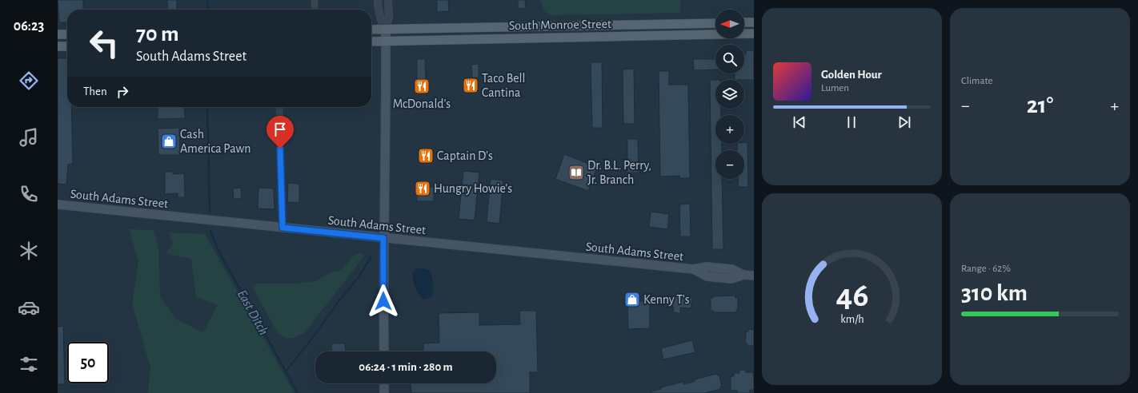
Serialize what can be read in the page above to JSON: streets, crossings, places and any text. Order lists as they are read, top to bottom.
{
  "streets": {
    "main road": ["South Monroe Street", "South Adams Street"]
  },
  "water": ["East Ditch"],
  "places": {
    "restaurant": [
      "Taco Bell Cantina",
      "McDonald's",
      "Captain D's",
      "Hungry Howie's"
    ],
    "shop": ["Cash America Pawn", "Kenny T's"],
    "library": ["Dr. B.L. Perry, Jr. Branch"]
  },
  "north": "left",
  "page": {
    "tabs": "06:23",
    "tile": [
      "Climate",
      ["Range · 62%", "310 km"]
    ],
    "map_buttons": ["+", "−"],
    "turn": ["70 m", "South Adams Street"],
    "song": ["Golden Hour", "Lumen"],
    "then": "Then",
    "heat": ["−", "21°", "+"],
    "limit": "50",
    "trip": "06:24 · 1 min · 280 m",
    "gauge": ["46", "km/h"]
  }
}
